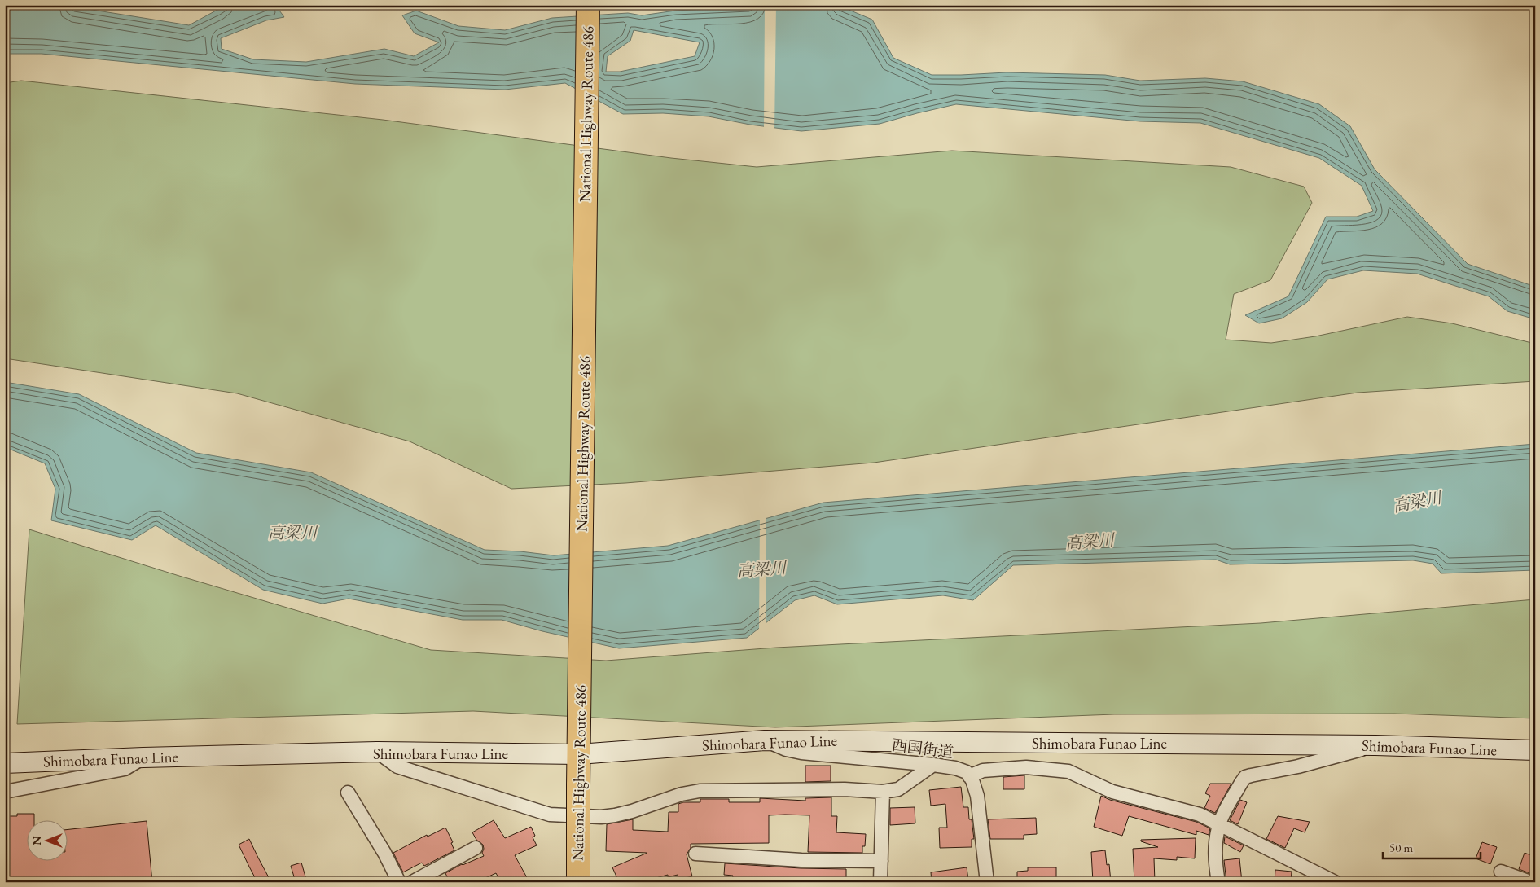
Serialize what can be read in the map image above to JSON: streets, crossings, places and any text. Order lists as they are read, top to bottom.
{
  "streets": {
    "highway": ["National Highway Route 486"],
    "main road": ["Shimobara Funao Line"],
    "street": ["西国街道"]
  },
  "crossings": [
    ["National Highway Route 486", "Shimobara Funao Line"],
    ["Shimobara Funao Line", "西国街道"]
  ],
  "water": ["高梁川"],
  "scale_bar": "50 m",
  "north": "left"
}
